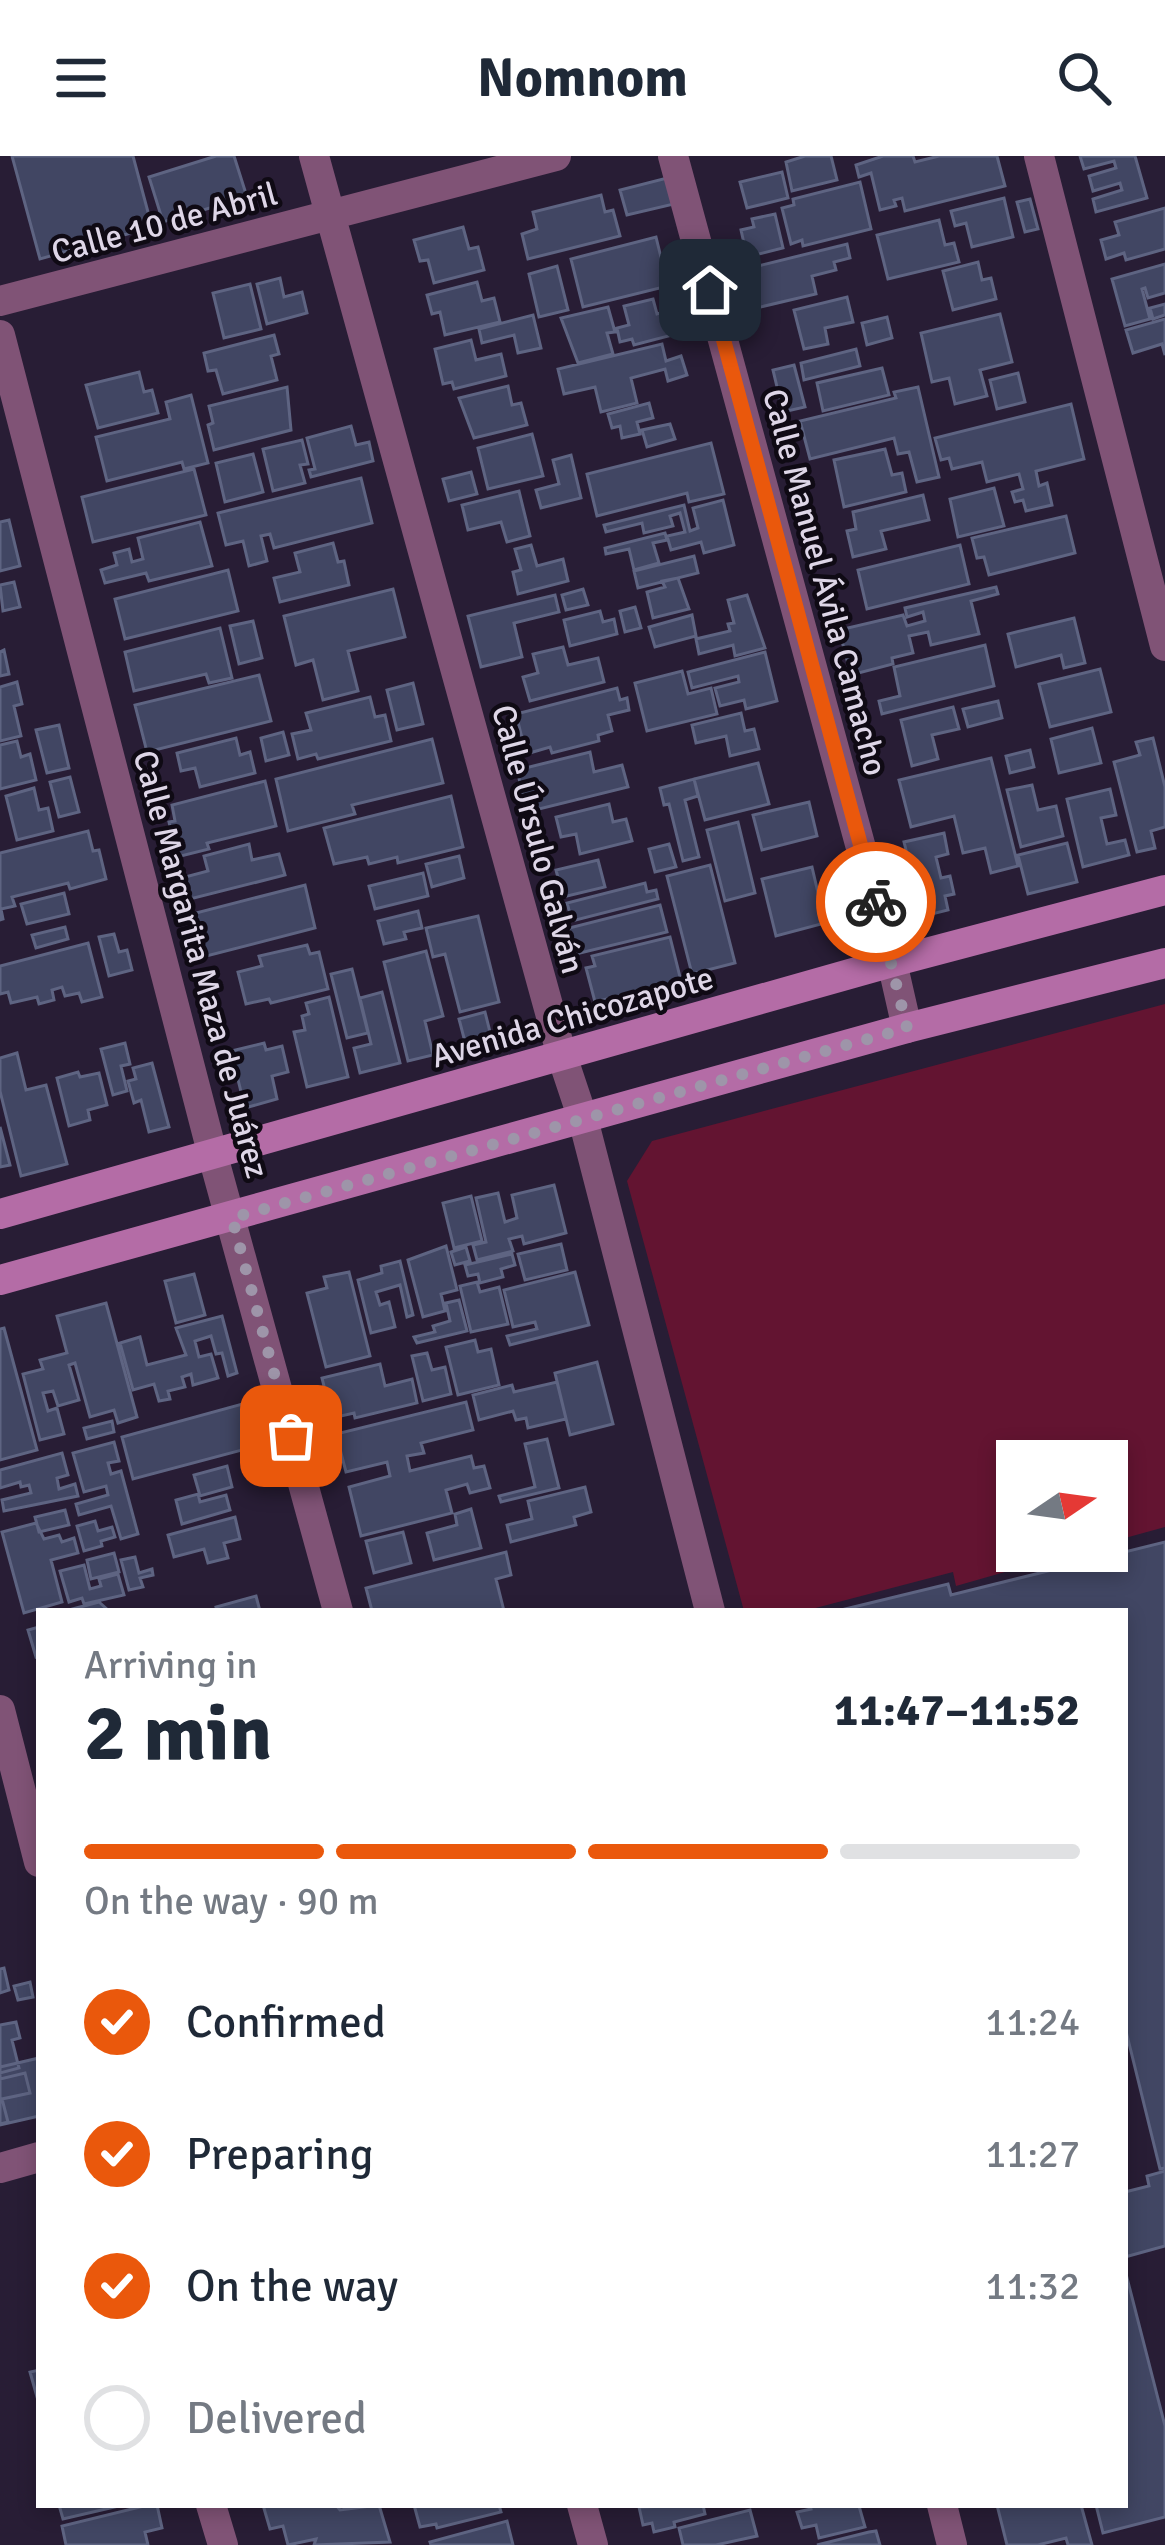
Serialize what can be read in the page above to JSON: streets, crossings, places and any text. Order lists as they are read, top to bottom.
{
  "streets": {
    "main road": ["Avenida Chicozapote"],
    "street": [
      "Calle 10 de Abril",
      "Calle Manuel Ávila Camacho",
      "Calle Úrsulo Galván",
      "Calle Margarita Maza de Juárez"
    ]
  },
  "crossings": [
    ["Calle 10 de Abril", "Calle Úrsulo Galván"],
    ["Calle Manuel Ávila Camacho", "Avenida Chicozapote"],
    ["Calle Úrsulo Galván", "Avenida Chicozapote"],
    ["Calle Margarita Maza de Juárez", "Avenida Chicozapote"]
  ],
  "north": "right",
  "page": {
    "header": "Nomnom",
    "heading": ["2 min", "Arriving in", "11:47–11:52"],
    "bar": "On the way · 90 m",
    "list": [
      ["Confirmed", "11:24"],
      ["Preparing", "11:27"],
      ["On the way", "11:32"],
      "Delivered"
    ]
  }
}
